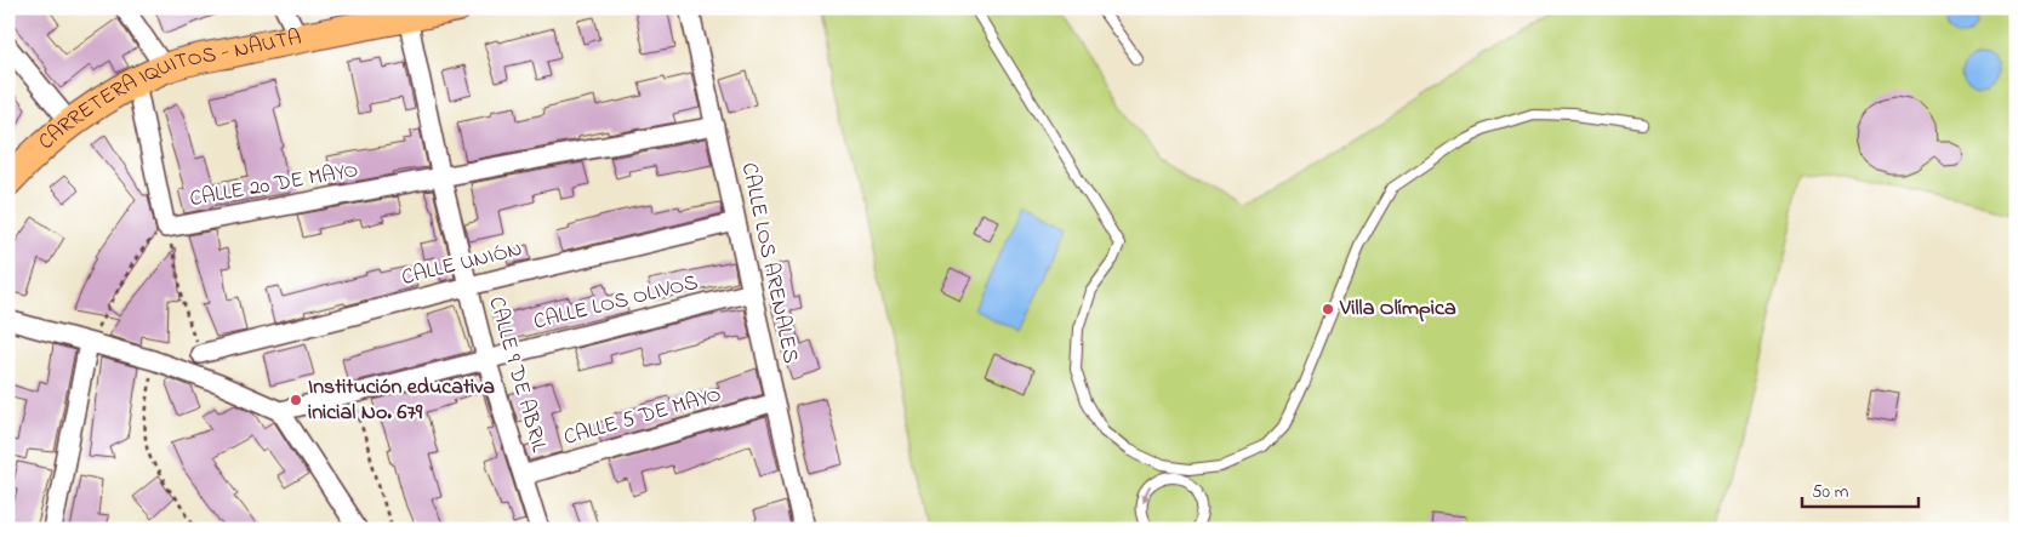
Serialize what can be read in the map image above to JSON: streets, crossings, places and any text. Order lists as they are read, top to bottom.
{
  "streets": {
    "main road": ["CARRETERA IQUITOS - NAUTA"],
    "street": [
      "CALLE 20 DE MAYO",
      "CALLE LOS ARENALES",
      "CALLE UNIÓN",
      "CALLE LOS OLIVOS",
      "CALLE 9 DE ABRIL",
      "CALLE 5 DE MAYO"
    ]
  },
  "crossings": [
    ["CARRETERA IQUITOS - NAUTA", "CALLE 9 DE ABRIL"],
    ["CALLE 20 DE MAYO", "CALLE LOS ARENALES"],
    ["CALLE 20 DE MAYO", "CALLE 9 DE ABRIL"],
    ["CALLE LOS ARENALES", "CALLE UNIÓN"],
    ["CALLE LOS ARENALES", "CALLE LOS OLIVOS"],
    ["CALLE LOS ARENALES", "CALLE 5 DE MAYO"],
    ["CALLE UNIÓN", "CALLE 9 DE ABRIL"],
    ["CALLE LOS OLIVOS", "CALLE 9 DE ABRIL"],
    ["CALLE 9 DE ABRIL", "CALLE 5 DE MAYO"]
  ],
  "places": ["Villa Olímpica", "Institución educativa inicial No. 679"],
  "scale_bar": "50 m"
}
